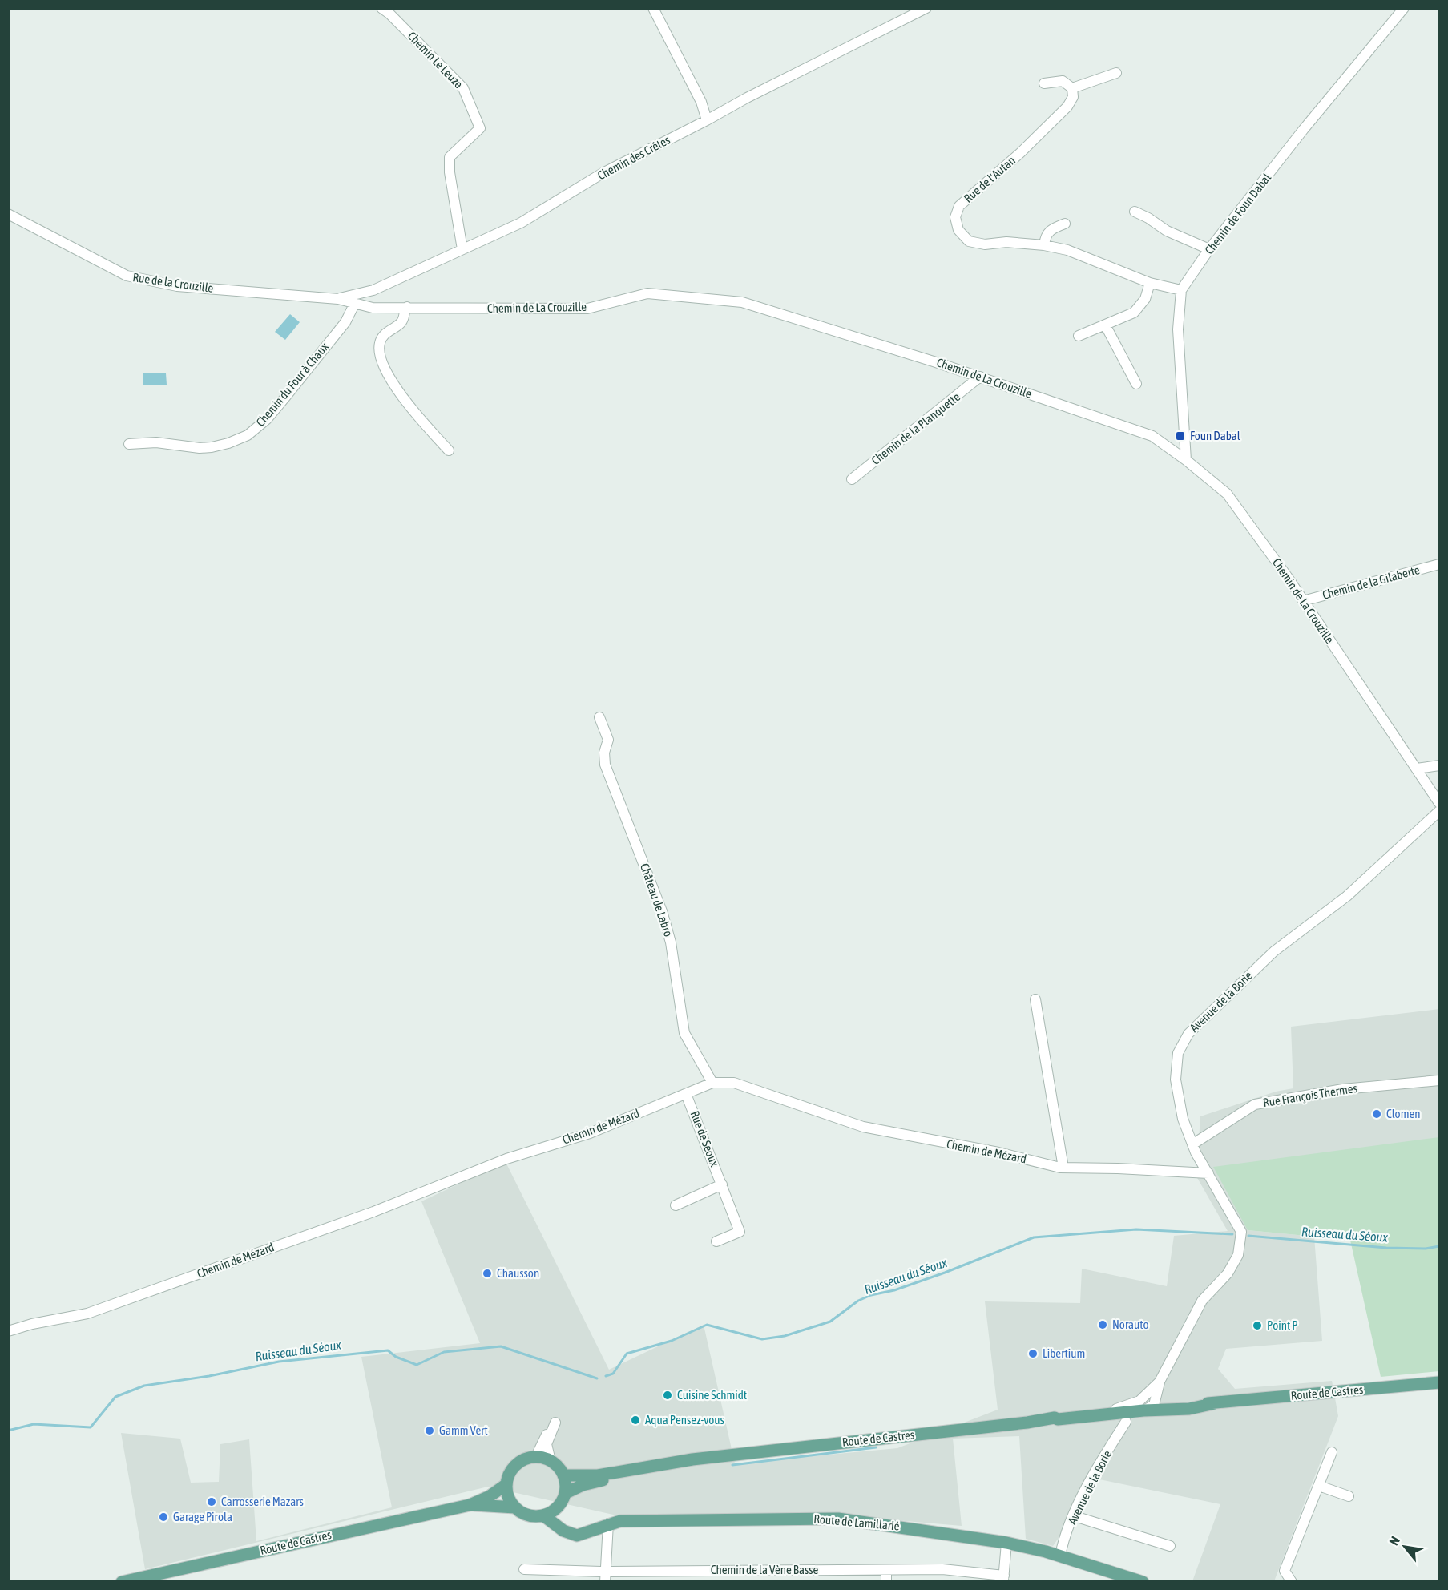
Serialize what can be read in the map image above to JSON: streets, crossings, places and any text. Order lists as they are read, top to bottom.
{
  "streets": {
    "main road": ["Route de Castres", "Route de Lamillarié"],
    "street": [
      "Chemin Le Leuze",
      "Chemin des Crêtes",
      "Rue de l'Autan",
      "Chemin de Foun Dabal",
      "Rue de la Crouzille",
      "Chemin de La Crouzille",
      "Chemin du Four à Chaux",
      "Chemin de la Planquette",
      "Chemin de la Gilaberte",
      "Château de Labro",
      "Avenue de la Borie",
      "Rue François Thermes",
      "Chemin de Mézard",
      "Rue de Seoux",
      "Chemin de la Vène Basse"
    ]
  },
  "crossings": [
    ["Chemin Le Leuze", "Chemin des Crêtes"],
    ["Chemin des Crêtes", "Rue de la Crouzille"],
    ["Rue de l'Autan", "Chemin de Foun Dabal"],
    ["Rue de la Crouzille", "Chemin de La Crouzille"],
    ["Rue de la Crouzille", "Chemin du Four à Chaux"],
    ["Chemin de La Crouzille", "Chemin du Four à Chaux"],
    ["Chemin de La Crouzille", "Chemin de la Planquette"],
    ["Chemin de La Crouzille", "Chemin de la Gilaberte"],
    ["Château de Labro", "Chemin de Mézard"],
    ["Avenue de la Borie", "Rue François Thermes"],
    ["Avenue de la Borie", "Chemin de Mézard"],
    ["Avenue de la Borie", "Route de Castres"],
    ["Avenue de la Borie", "Route de Lamillarié"],
    ["Chemin de Mézard", "Rue de Seoux"]
  ],
  "water": ["Ruisseau du Séoux"],
  "places": {
    "transit": ["Foun Dabal"],
    "other": [
      "Clomen",
      "Chausson",
      "Norauto",
      "Point P",
      "Libertium",
      "Cuisine Schmidt",
      "Aqua Pensez-vous",
      "Gamm Vert",
      "Carrosserie Mazars",
      "Garage Pirola"
    ]
  },
  "north": "top left"
}
